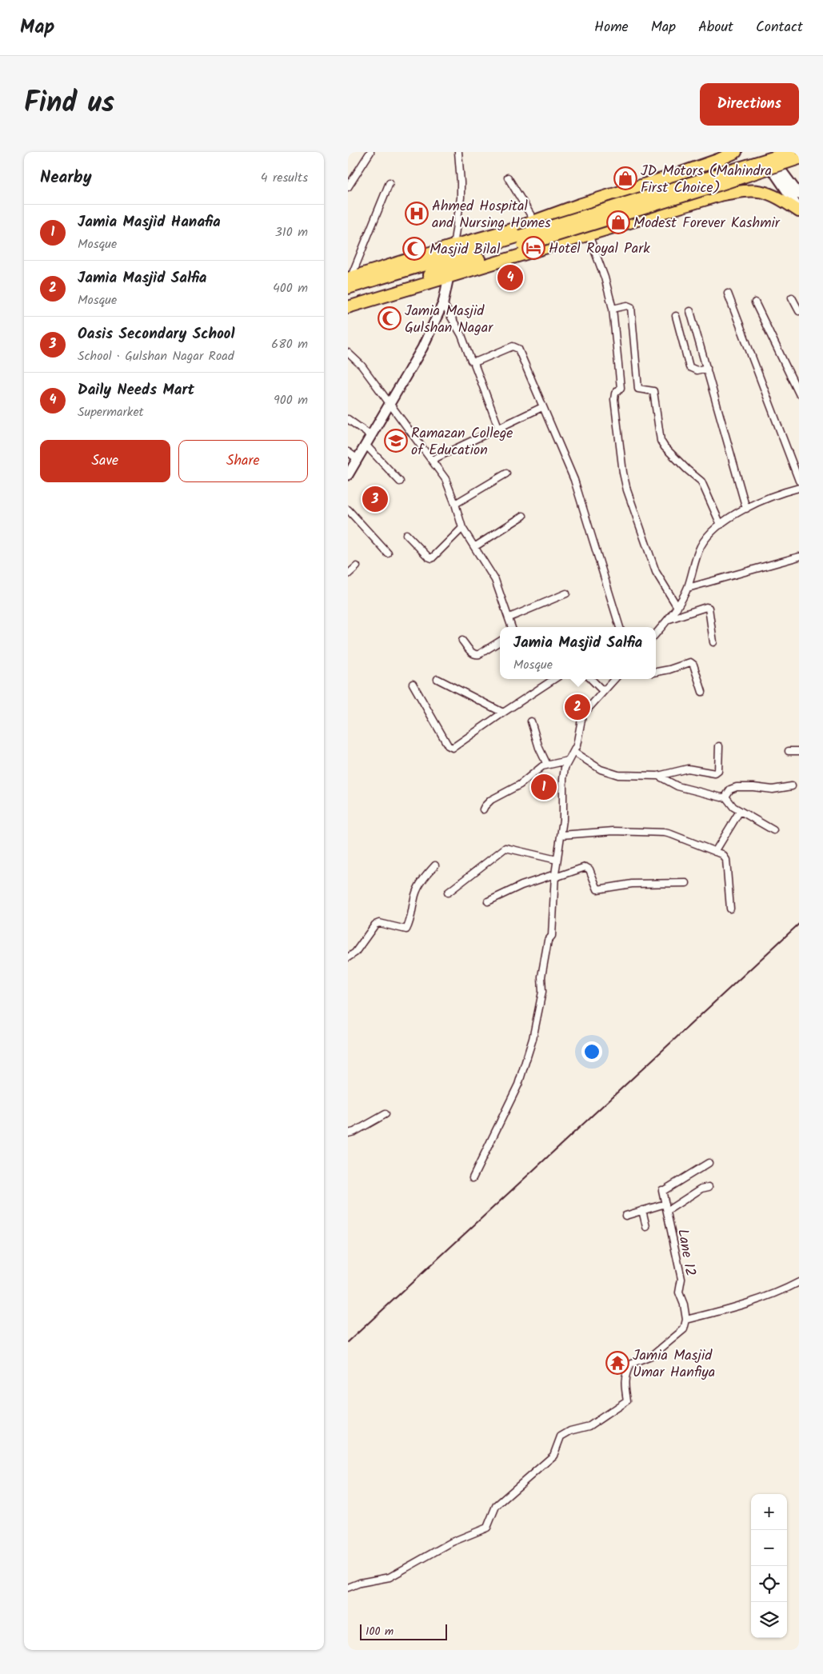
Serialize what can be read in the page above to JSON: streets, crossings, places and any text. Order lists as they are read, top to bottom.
{
  "streets": {
    "street": ["Lane 12"]
  },
  "places": {
    "shop": ["JD Motors (Mahindra First Choice)", "Modest Forever Kashmir"],
    "hospital": ["Ahmed Hospital and Nursing Homes"],
    "hotel": ["Hotel Royal Park"],
    "mosque": ["Masjid Bilal", "Jamia Masjid Gulshan Nagar"],
    "school or university": ["Ramazan College of Education"],
    "temple": ["Jamia Masjid Umar Hanfiya"]
  },
  "scale_bar": "100 m",
  "page": {
    "header": "Map",
    "nav": [
      "Home",
      "Map",
      "About",
      "Contact"
    ],
    "title": "Find us",
    "buttons": [
      "Directions",
      ["Save", "Share"]
    ],
    "heading": ["Nearby", "4 results"],
    "list": [
      {
        "mark": "1",
        "name": "Jamia Masjid Hanafia",
        "note": "Mosque",
        "value": "310 m"
      },
      {
        "mark": "2",
        "name": "Jamia Masjid Salfia",
        "note": "Mosque",
        "value": "400 m"
      },
      {
        "mark": "3",
        "name": "Oasis Secondary School",
        "note": "School · Gulshan Nagar Road",
        "value": "680 m"
      },
      {
        "mark": "4",
        "name": "Daily Needs Mart",
        "note": "Supermarket",
        "value": "900 m"
      }
    ],
    "pins": [
      "4",
      "3",
      "2",
      "1"
    ],
    "popup": ["Jamia Masjid Salfia", "Mosque"],
    "map_buttons": ["+", "−"],
    "scale": "100 m"
  }
}
